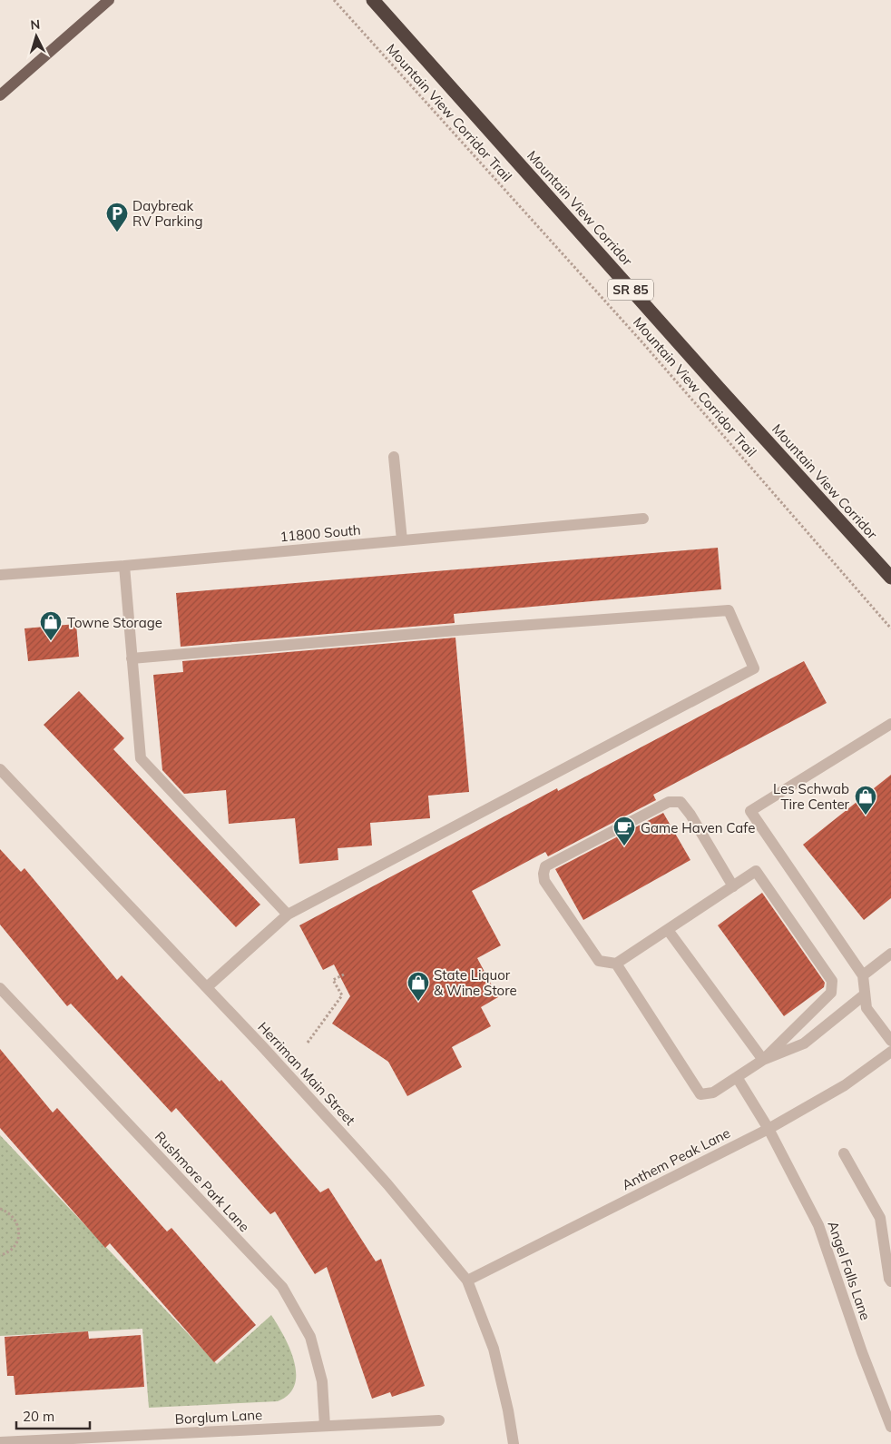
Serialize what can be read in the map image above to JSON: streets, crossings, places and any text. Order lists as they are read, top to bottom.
{
  "streets": {
    "highway": ["Mountain View Corridor", "SR 85"],
    "street": [
      "11800 South",
      "Herriman Main Street",
      "Anthem Peak Lane",
      "Rushmore Park Lane",
      "Angel Falls Lane",
      "Borglum Lane"
    ],
    "path": ["Mountain View Corridor Trail"]
  },
  "crossings": [
    ["Herriman Main Street", "Anthem Peak Lane"],
    ["Anthem Peak Lane", "Angel Falls Lane"],
    ["Rushmore Park Lane", "Borglum Lane"]
  ],
  "places": {
    "parking": ["Daybreak RV Parking"],
    "shop": ["Towne Storage", "Les Schwab Tire Center", "State Liquor & Wine Store"],
    "cafe": ["Game Haven Cafe"]
  },
  "scale_bar": "20 m",
  "north": "top"
}
